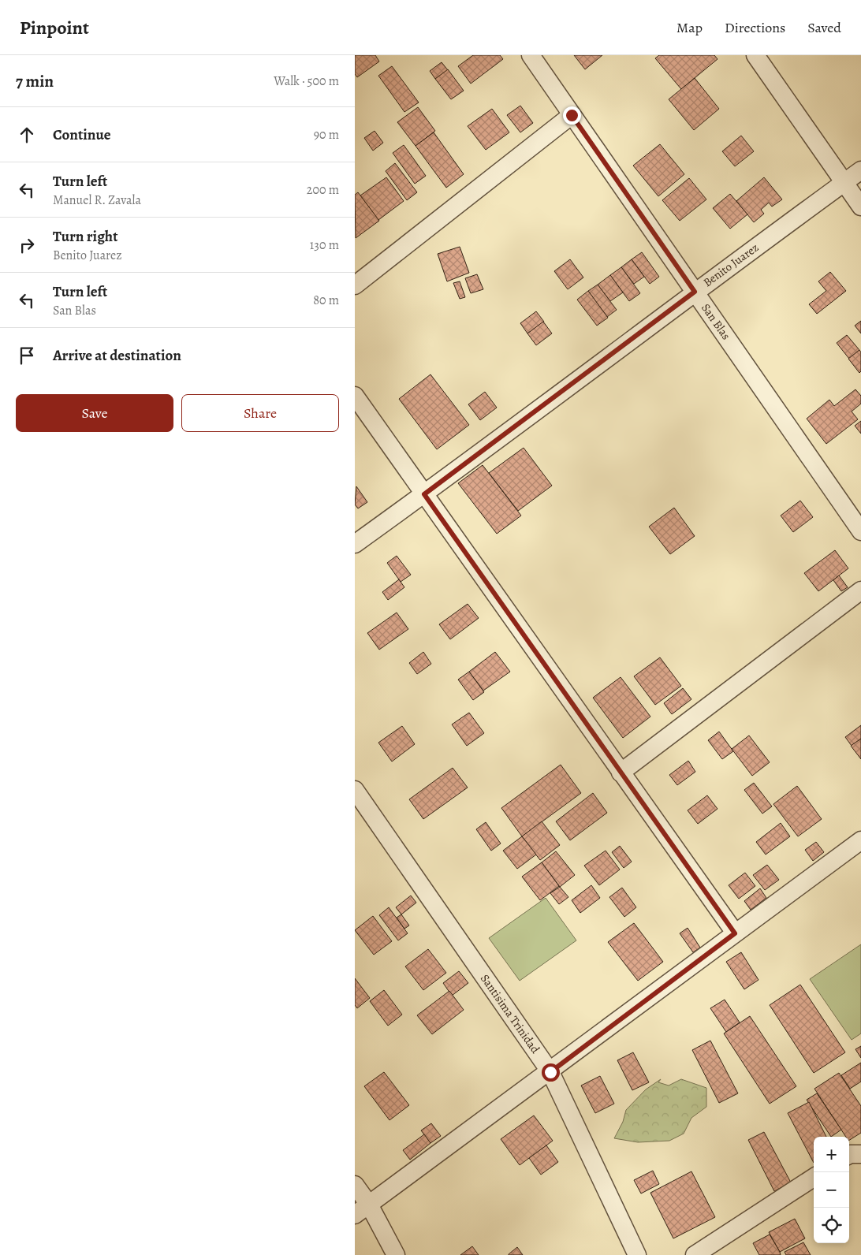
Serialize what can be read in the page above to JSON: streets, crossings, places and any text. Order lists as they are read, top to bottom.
{
  "streets": {
    "street": ["Benito Juarez", "San Blas", "Santisima Trinidad"]
  },
  "crossings": [
    ["Benito Juarez", "San Blas"]
  ],
  "page": {
    "header": "Pinpoint",
    "nav": ["Map", "Directions", "Saved"],
    "heading": ["7 min", "Walk · 500 m"],
    "list": [
      ["Continue", "90 m"],
      ["Turn left", "Manuel R. Zavala", "200 m"],
      ["Turn right", "Benito Juarez", "130 m"],
      ["Turn left", "San Blas", "80 m"],
      "Arrive at destination"
    ],
    "buttons": ["Save", "Share"],
    "map_buttons": ["+", "−"]
  }
}
